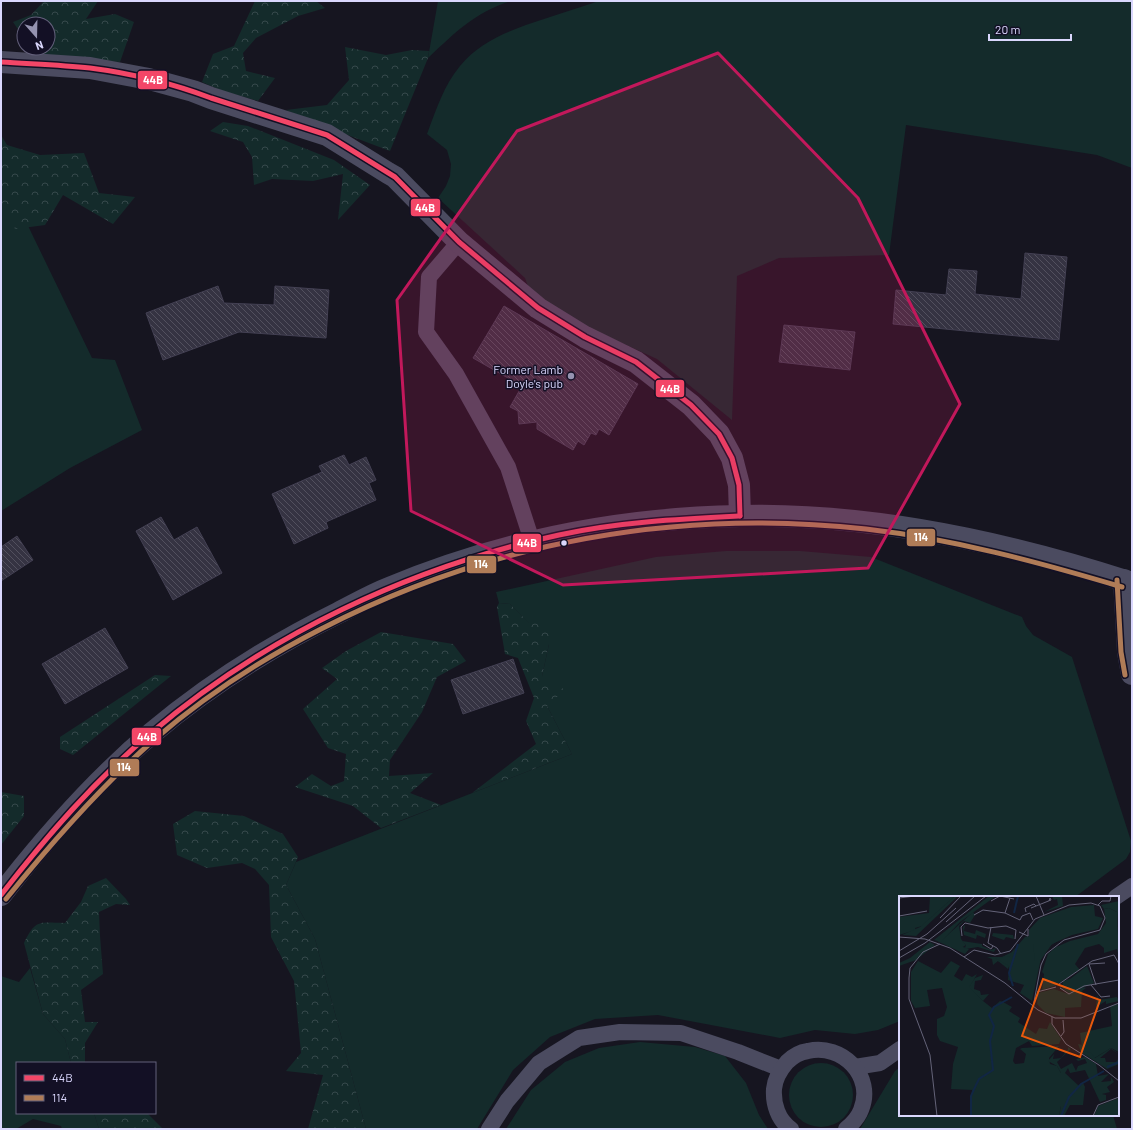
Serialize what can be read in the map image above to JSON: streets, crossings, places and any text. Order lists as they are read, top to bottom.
{
  "places": ["Former Lamb Doyle's pub"],
  "lines": ["transit line 44B", "transit line 114"],
  "legend": ["44B", "114"],
  "scale_bar": "20 m",
  "north": "bottom"
}
